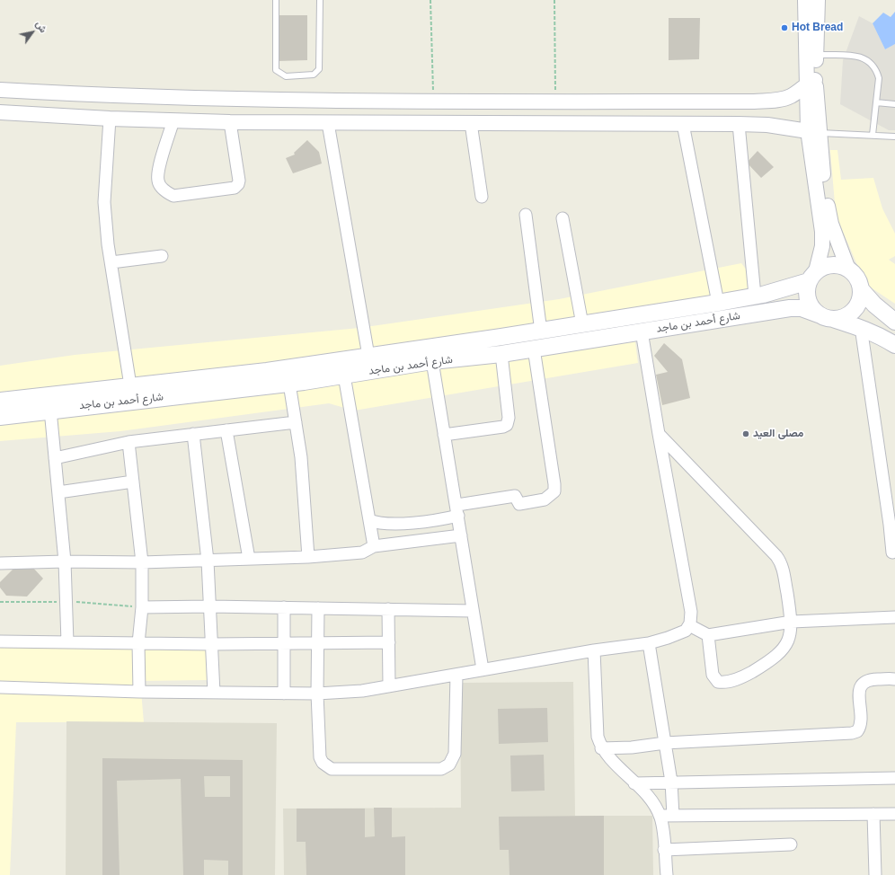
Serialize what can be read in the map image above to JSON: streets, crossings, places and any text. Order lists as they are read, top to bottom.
{
  "streets": {
    "main road": ["شارع أحمد بن ماجد"]
  },
  "places": ["Hot Bread", "مصلى العيد"],
  "north": "top right"
}
